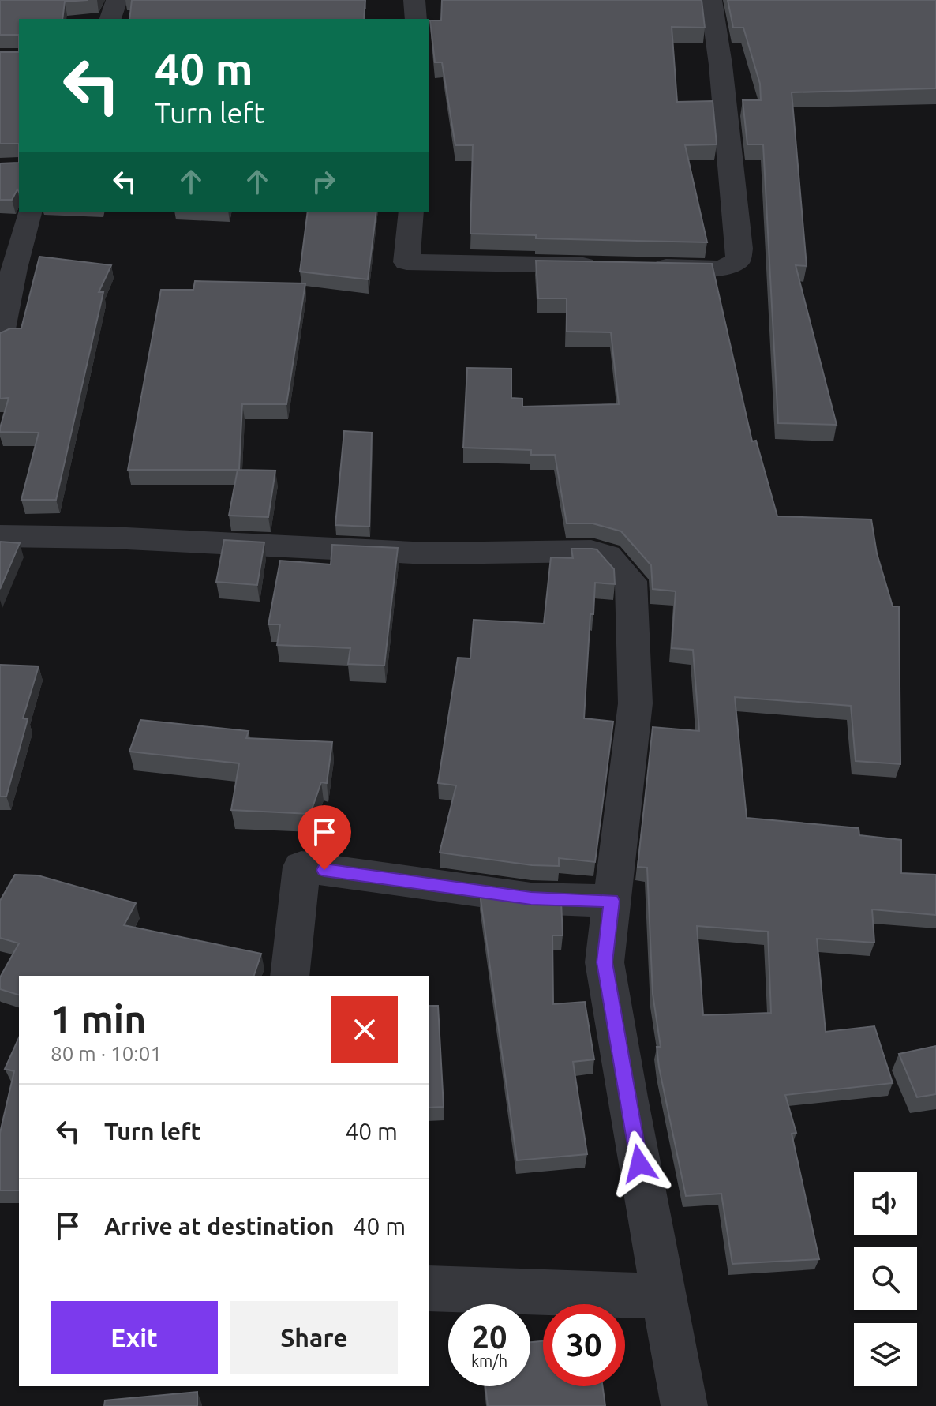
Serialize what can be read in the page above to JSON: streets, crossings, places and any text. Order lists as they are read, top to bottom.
{
  "page": {
    "turn": ["40 m", "Turn left"],
    "heading": ["1 min", "80 m · 10:01"],
    "list": [
      {
        "name": "Turn left",
        "value": "40 m"
      },
      {
        "name": "Arrive at destination",
        "value": "40 m"
      }
    ],
    "buttons": ["Exit", "Share"],
    "speed": "20 km/h",
    "limit": "30"
  }
}
